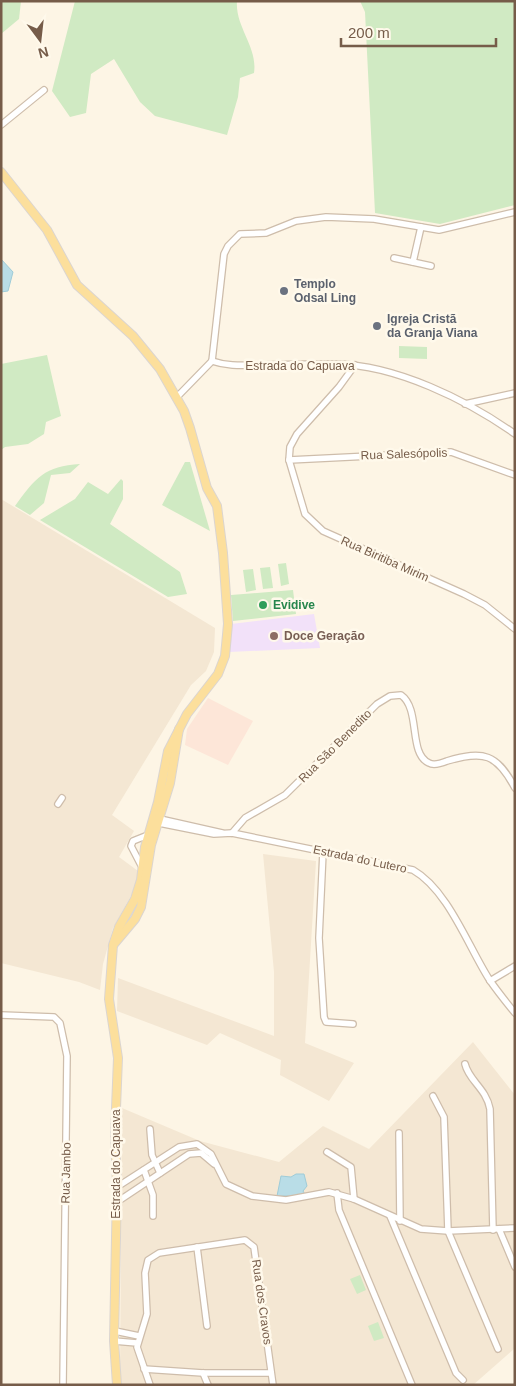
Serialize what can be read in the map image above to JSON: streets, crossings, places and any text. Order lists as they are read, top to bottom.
{
  "streets": {
    "main road": ["Estrada do Capuava"],
    "street": [
      "Rua Salesópolis",
      "Rua Biritiba Mirim",
      "Rua São Benedito",
      "Estrada do Lutero",
      "Rua Jambo",
      "Rua dos Cravos"
    ]
  },
  "crossings": [
    ["Estrada do Capuava", "Estrada do Lutero"],
    ["Rua Salesópolis", "Rua Biritiba Mirim"],
    ["Rua São Benedito", "Estrada do Lutero"]
  ],
  "places": [
    "Templo Odsal Ling",
    "Igreja Cristã da Granja Viana",
    "Evidive",
    "Doce Geração"
  ],
  "scale_bar": "200 m",
  "north": "bottom"
}
